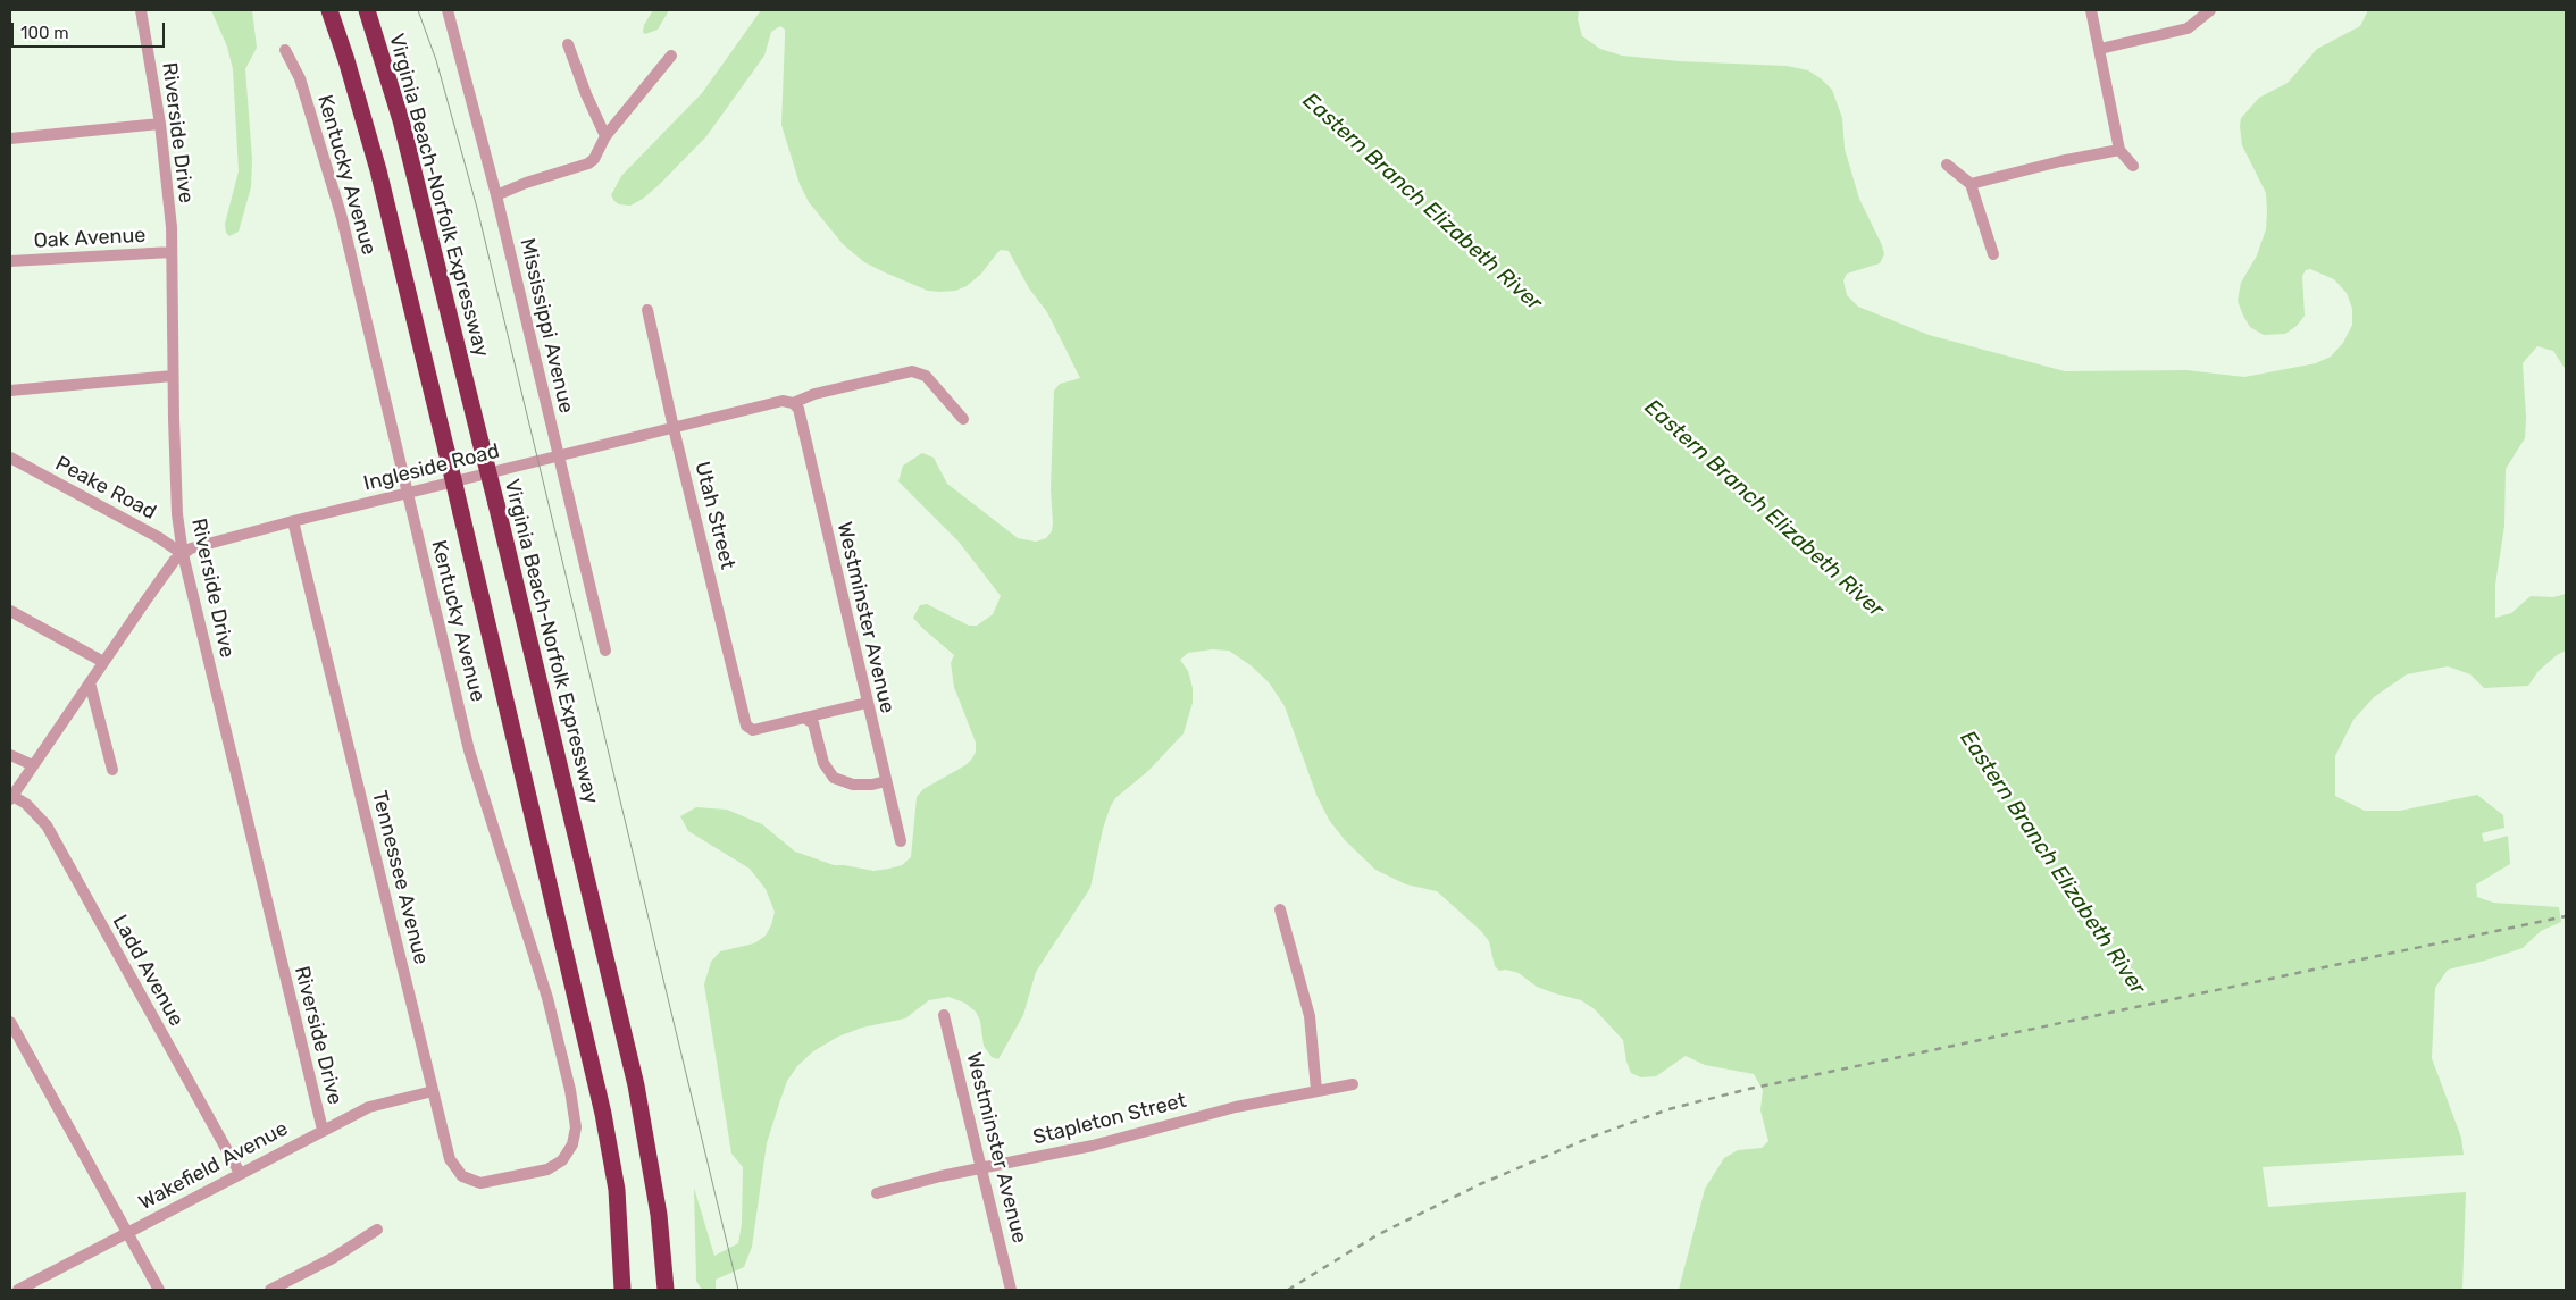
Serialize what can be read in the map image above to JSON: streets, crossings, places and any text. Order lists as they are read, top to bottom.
{
  "streets": {
    "highway": ["Virginia Beach-Norfolk Expressway"],
    "street": [
      "Riverside Drive",
      "Kentucky Avenue",
      "Oak Avenue",
      "Mississippi Avenue",
      "Ingleside Road",
      "Peake Road",
      "Utah Street",
      "Westminster Avenue",
      "Tennessee Avenue",
      "Ladd Avenue",
      "Stapleton Street",
      "Wakefield Avenue"
    ]
  },
  "crossings": [
    ["Riverside Drive", "Oak Avenue"],
    ["Riverside Drive", "Ingleside Road"],
    ["Riverside Drive", "Peake Road"],
    ["Riverside Drive", "Wakefield Avenue"],
    ["Kentucky Avenue", "Ingleside Road"],
    ["Kentucky Avenue", "Tennessee Avenue"],
    ["Mississippi Avenue", "Ingleside Road"],
    ["Ingleside Road", "Peake Road"],
    ["Ingleside Road", "Utah Street"],
    ["Ingleside Road", "Westminster Avenue"],
    ["Ingleside Road", "Tennessee Avenue"],
    ["Ingleside Road", "Ladd Avenue"],
    ["Westminster Avenue", "Stapleton Street"],
    ["Tennessee Avenue", "Wakefield Avenue"],
    ["Ladd Avenue", "Wakefield Avenue"]
  ],
  "water": ["Eastern Branch Elizabeth River"],
  "scale_bar": "100 m"
}
